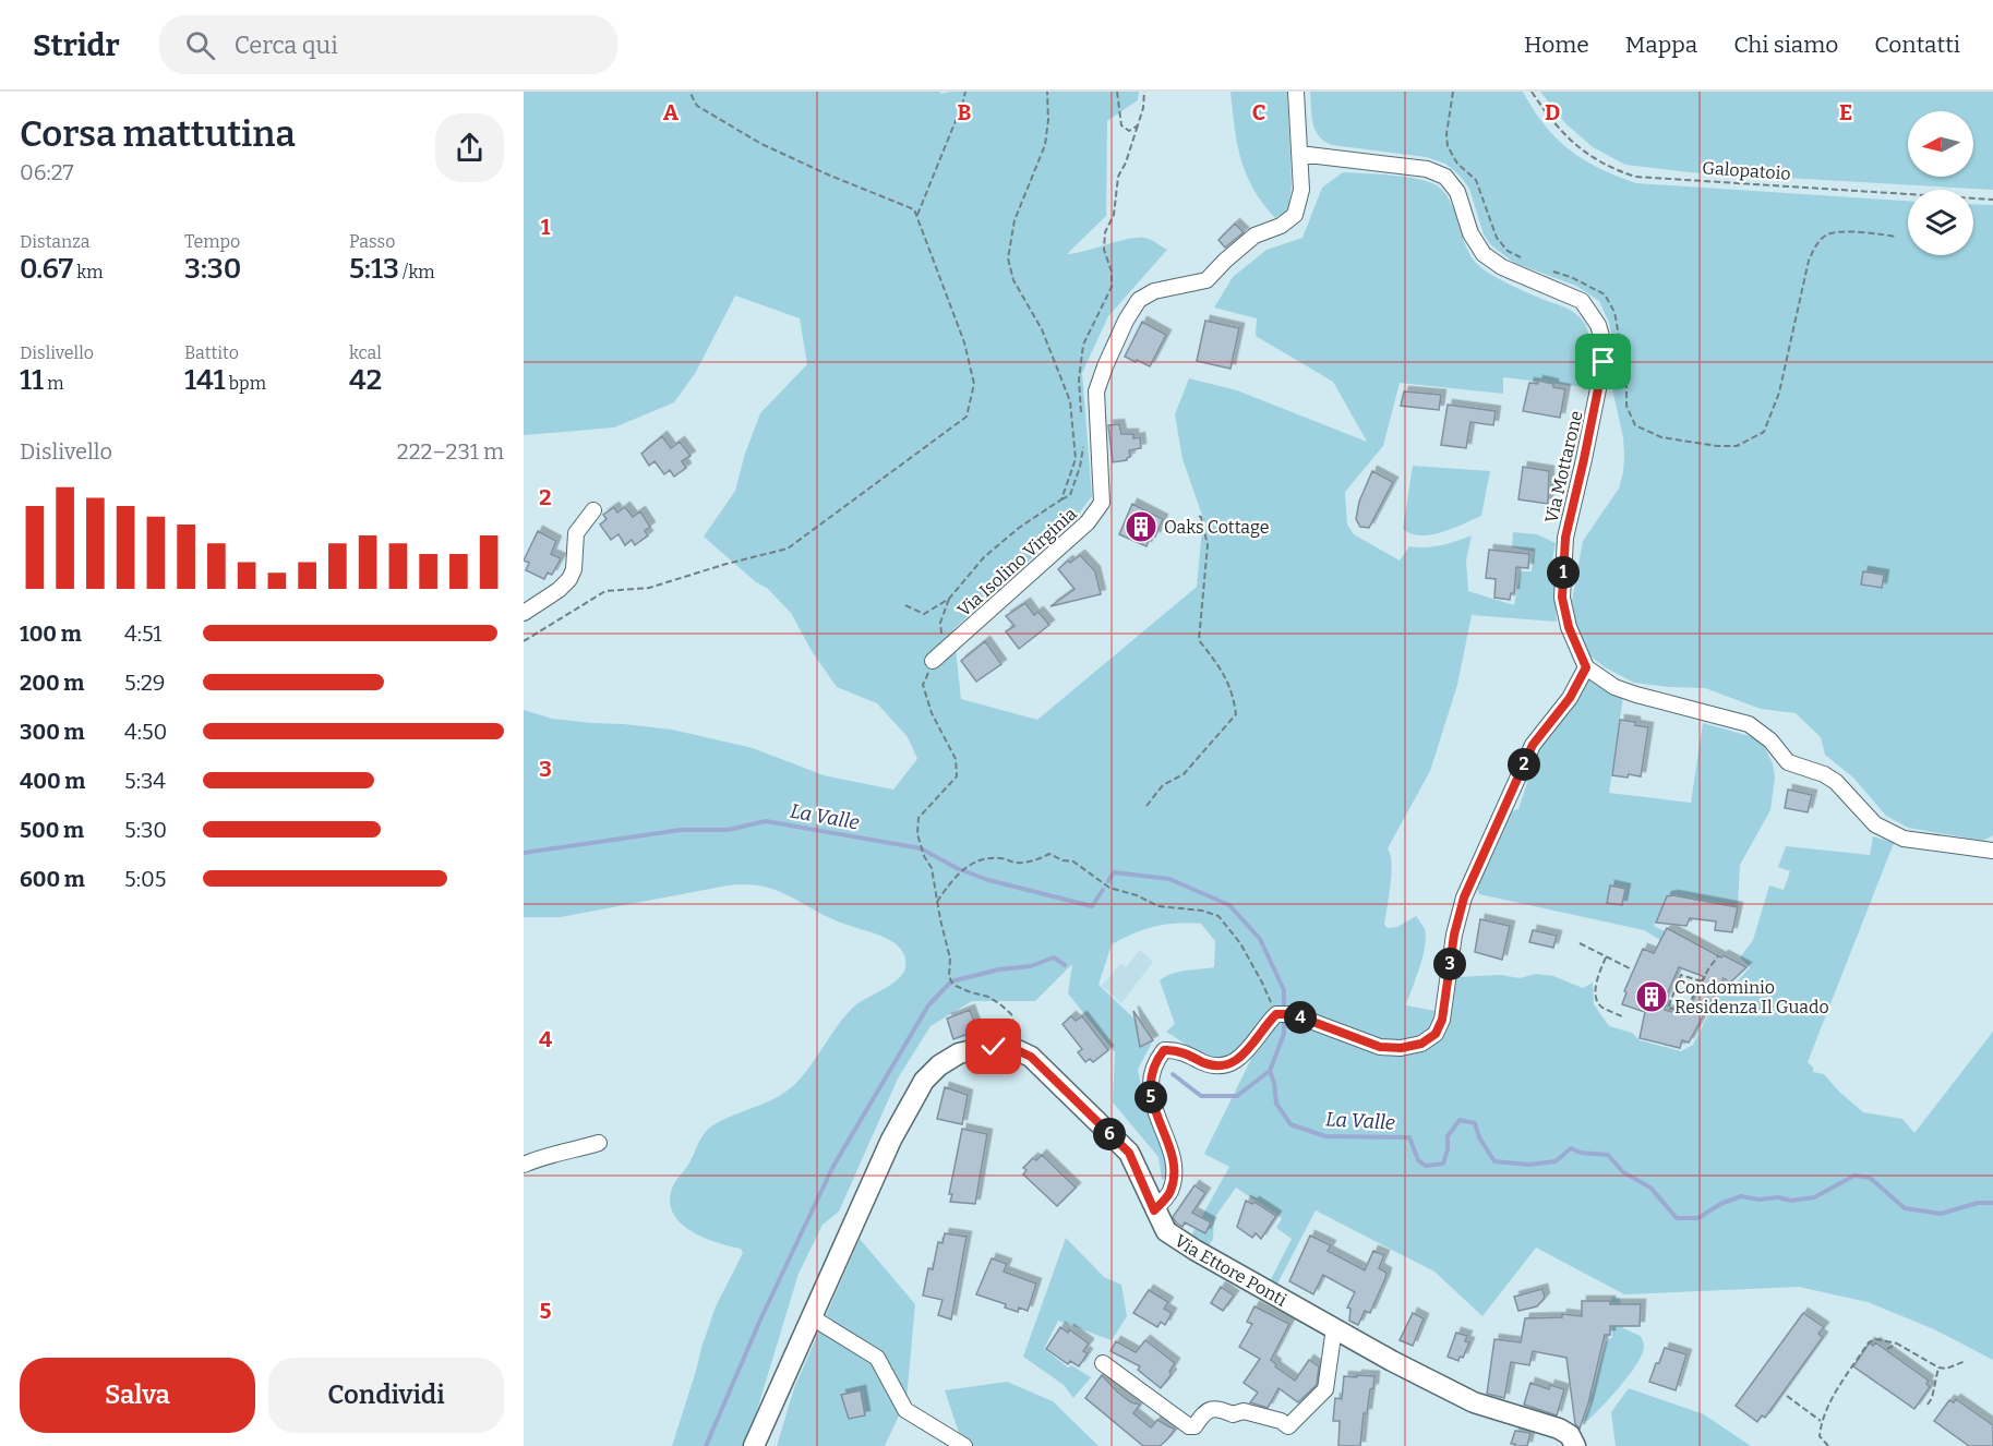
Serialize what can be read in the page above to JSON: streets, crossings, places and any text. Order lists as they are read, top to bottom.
{
  "streets": {
    "street": ["Via Mottarone", "Via Isolino Virginia", "Via Ettore Ponti"],
    "path": ["Galopatoio"]
  },
  "crossings": [
    ["Via Mottarone", "Via Isolino Virginia"]
  ],
  "water": ["La Valle"],
  "places": {
    "building": ["Oaks Cottage", "Condominio Residenza Il Guado"]
  },
  "north": "left",
  "page": {
    "header": "Stridr",
    "search": "Cerca qui",
    "nav": [
      "Home",
      "Mappa",
      "Chi siamo",
      "Contatti"
    ],
    "heading": ["Corsa mattutina", "06:27"],
    "stats": [
      ["Distanza", "0.67 km"],
      ["Tempo", "3:30"],
      ["Passo", "5:13 /km"],
      ["Dislivello", "11 m"],
      ["Battito", "141 bpm"],
      ["kcal", "42"]
    ],
    "chart": ["Dislivello", "222–231 m"],
    "pins": [
      "1",
      "2",
      "3",
      "4",
      "5",
      "6"
    ],
    "list": [
      {
        "name": "100 m",
        "note": "4:51"
      },
      {
        "name": "200 m",
        "note": "5:29"
      },
      {
        "name": "300 m",
        "note": "4:50"
      },
      {
        "name": "400 m",
        "note": "5:34"
      },
      {
        "name": "500 m",
        "note": "5:30"
      },
      {
        "name": "600 m",
        "note": "5:05"
      }
    ],
    "buttons": ["Salva", "Condividi"]
  },
  "grid": {
    "columns": [
      "A",
      "B",
      "C",
      "D",
      "E"
    ],
    "rows": [
      "1",
      "2",
      "3",
      "4",
      "5"
    ]
  }
}
